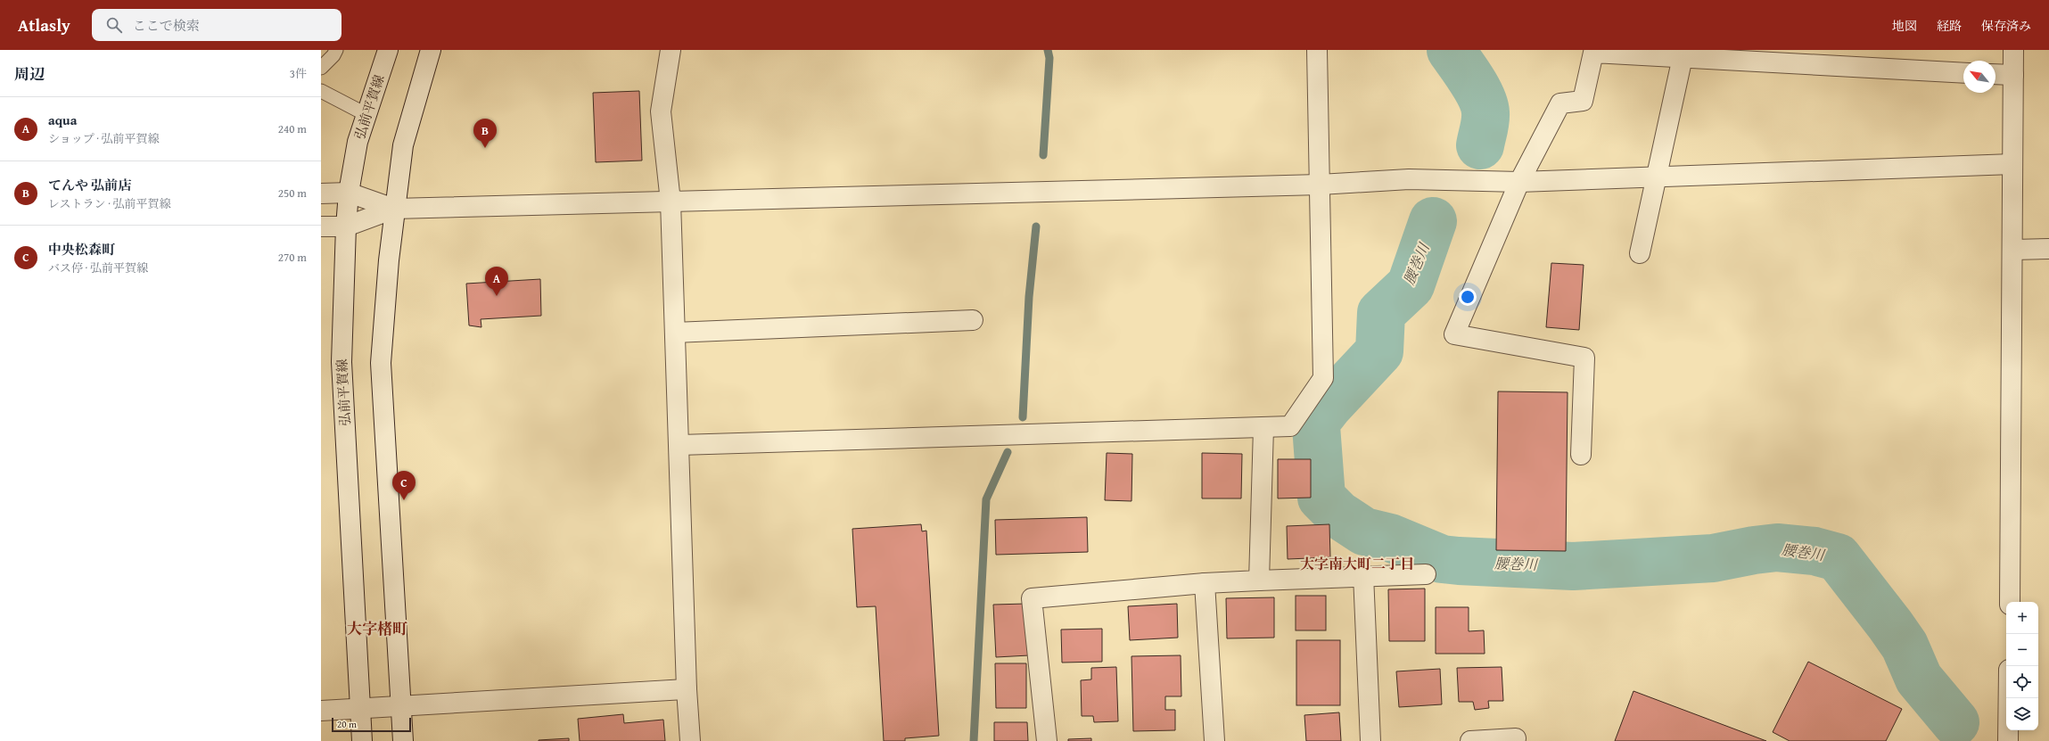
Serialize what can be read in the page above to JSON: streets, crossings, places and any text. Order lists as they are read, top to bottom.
{
  "streets": {
    "street": ["弘前平賀線"]
  },
  "districts": ["大字南大町二丁目", "大字楮町"],
  "water": ["腰巻川"],
  "scale_bar": "20 m",
  "north": "top left",
  "page": {
    "header": "Atlasly",
    "search": "ここで検索",
    "nav": ["地図", "経路", "保存済み"],
    "heading": ["周辺", "3件"],
    "list": [
      {
        "mark": "A",
        "name": "aqua",
        "note": "ショップ · 弘前平賀線",
        "value": "240 m"
      },
      {
        "mark": "B",
        "name": "てんや 弘前店",
        "note": "レストラン · 弘前平賀線",
        "value": "250 m"
      },
      {
        "mark": "C",
        "name": "中央松森町",
        "note": "バス停 · 弘前平賀線",
        "value": "270 m"
      }
    ],
    "pins": ["B", "A", "C"],
    "map_buttons": ["+", "−"],
    "scale": "20 m"
  }
}
